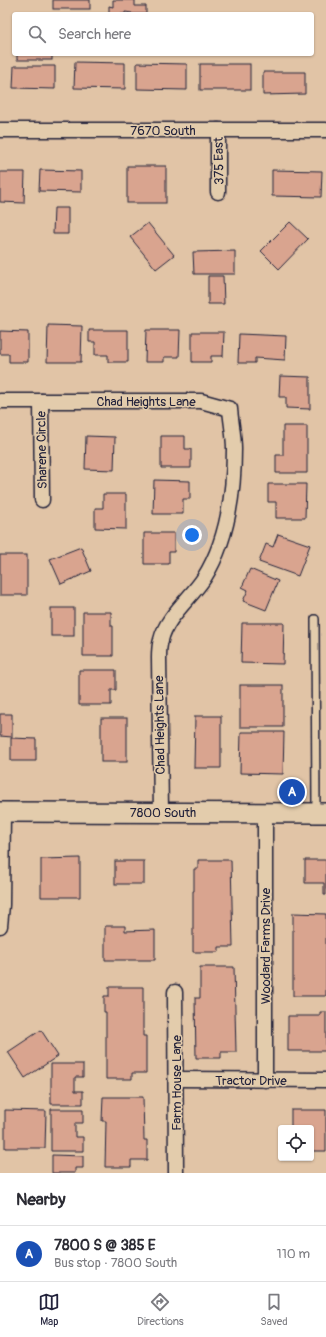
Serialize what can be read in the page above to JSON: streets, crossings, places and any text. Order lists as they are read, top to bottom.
{
  "streets": {
    "main road": ["7800 South"],
    "street": [
      "7670 South",
      "375 East",
      "Chad Heights Lane",
      "Sharene Circle",
      "Woodard Farms Drive",
      "Tractor Drive",
      "Farm House Lane"
    ]
  },
  "crossings": [
    ["7670 South", "375 East"],
    ["Chad Heights Lane", "Sharene Circle"],
    ["Chad Heights Lane", "7800 South"],
    ["7800 South", "Woodard Farms Drive"],
    ["Woodard Farms Drive", "Tractor Drive"],
    ["Tractor Drive", "Farm House Lane"]
  ],
  "page": {
    "search": "Search here",
    "pins": "A",
    "heading": "Nearby",
    "list": [
      {
        "mark": "A",
        "name": "7800 S @ 385 E",
        "note": "Bus stop · 7800 South",
        "value": "110 m"
      }
    ],
    "nav": ["Map", "Directions", "Saved"]
  }
}
